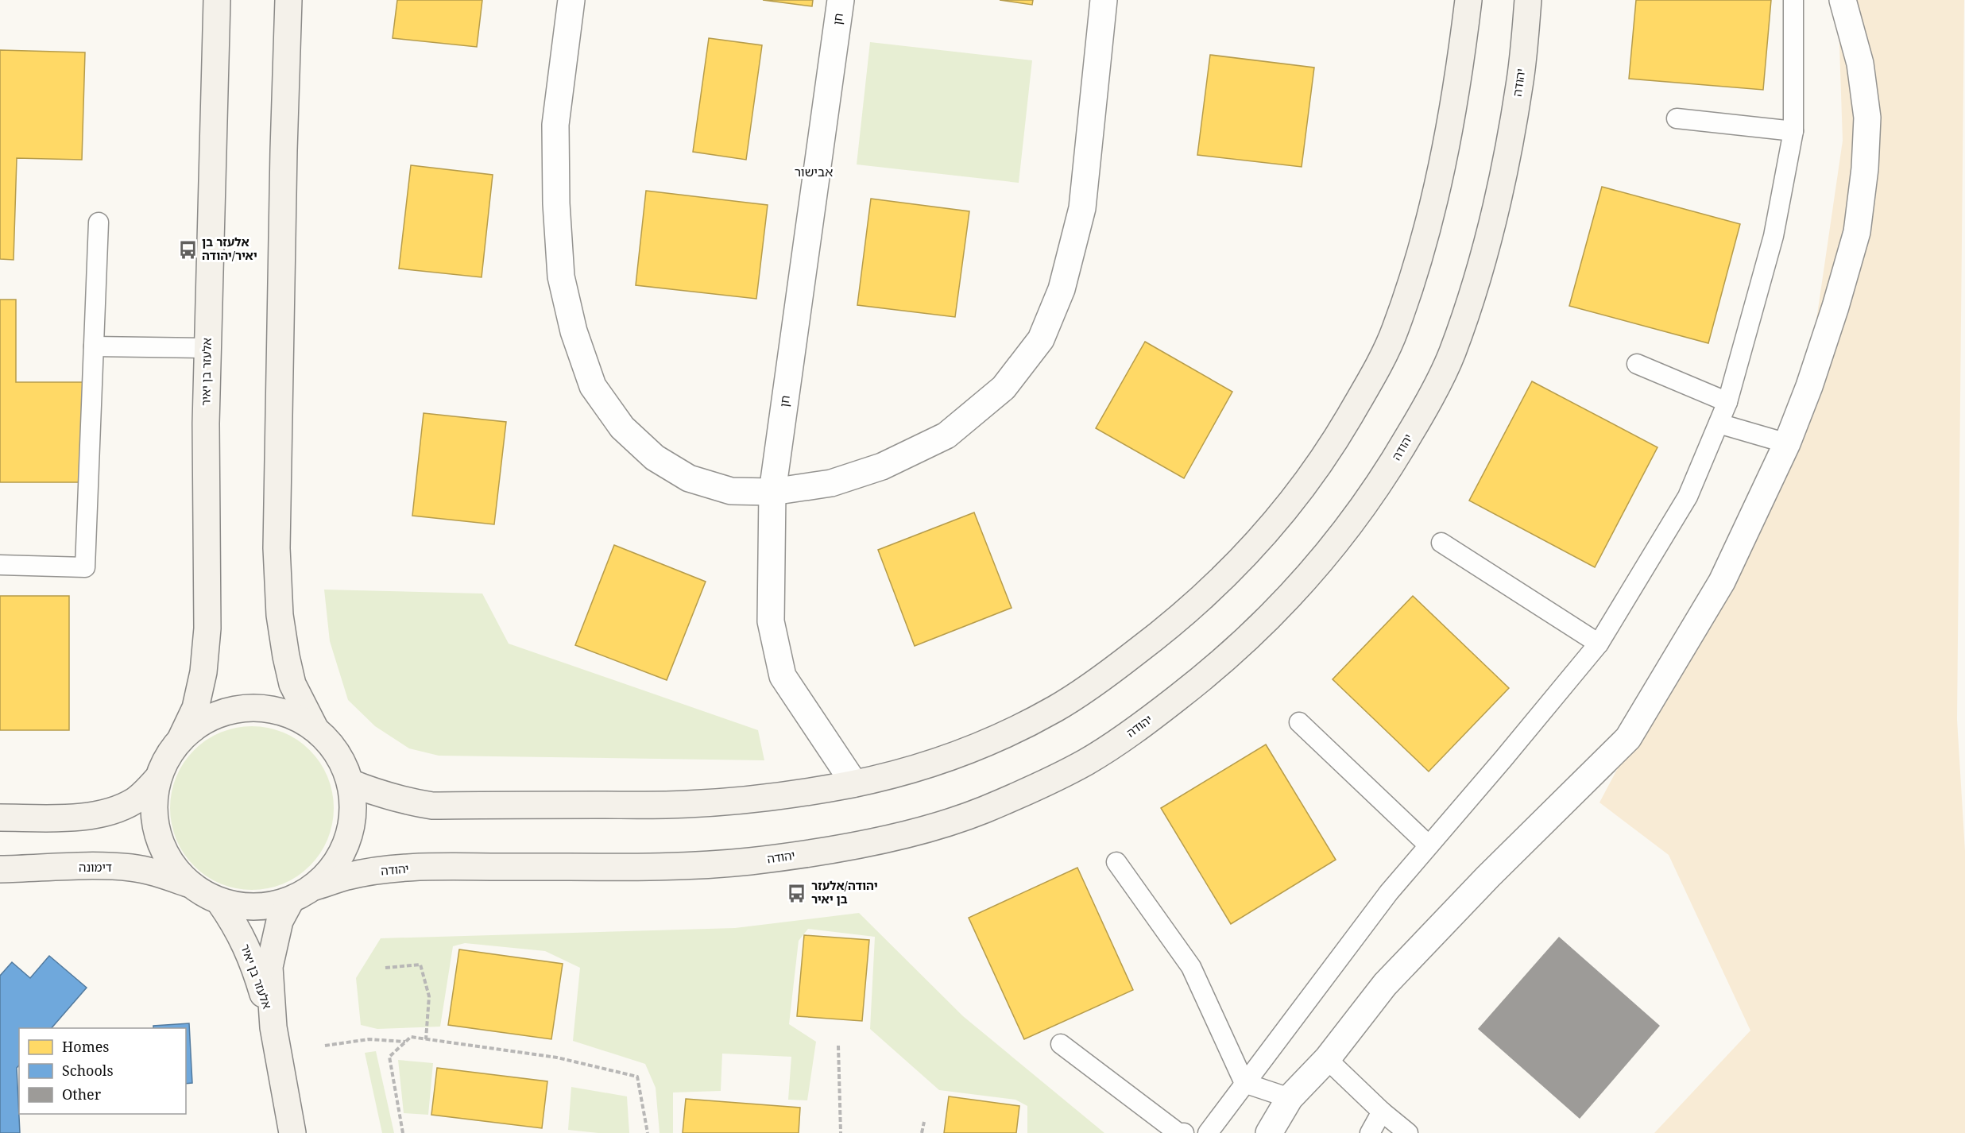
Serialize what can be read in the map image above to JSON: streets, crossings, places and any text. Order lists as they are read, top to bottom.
{
  "streets": {
    "street": [
      "חן",
      "יהודה",
      "אלעזר בן יאיר",
      "דימונה"
    ]
  },
  "districts": ["אבישור"],
  "places": {
    "bus stop": ["אלעזר בן יאיר/יהודה", "יהודה/אלעזר בן יאיר"]
  },
  "legend": ["Homes", "Schools", "Other"]
}
